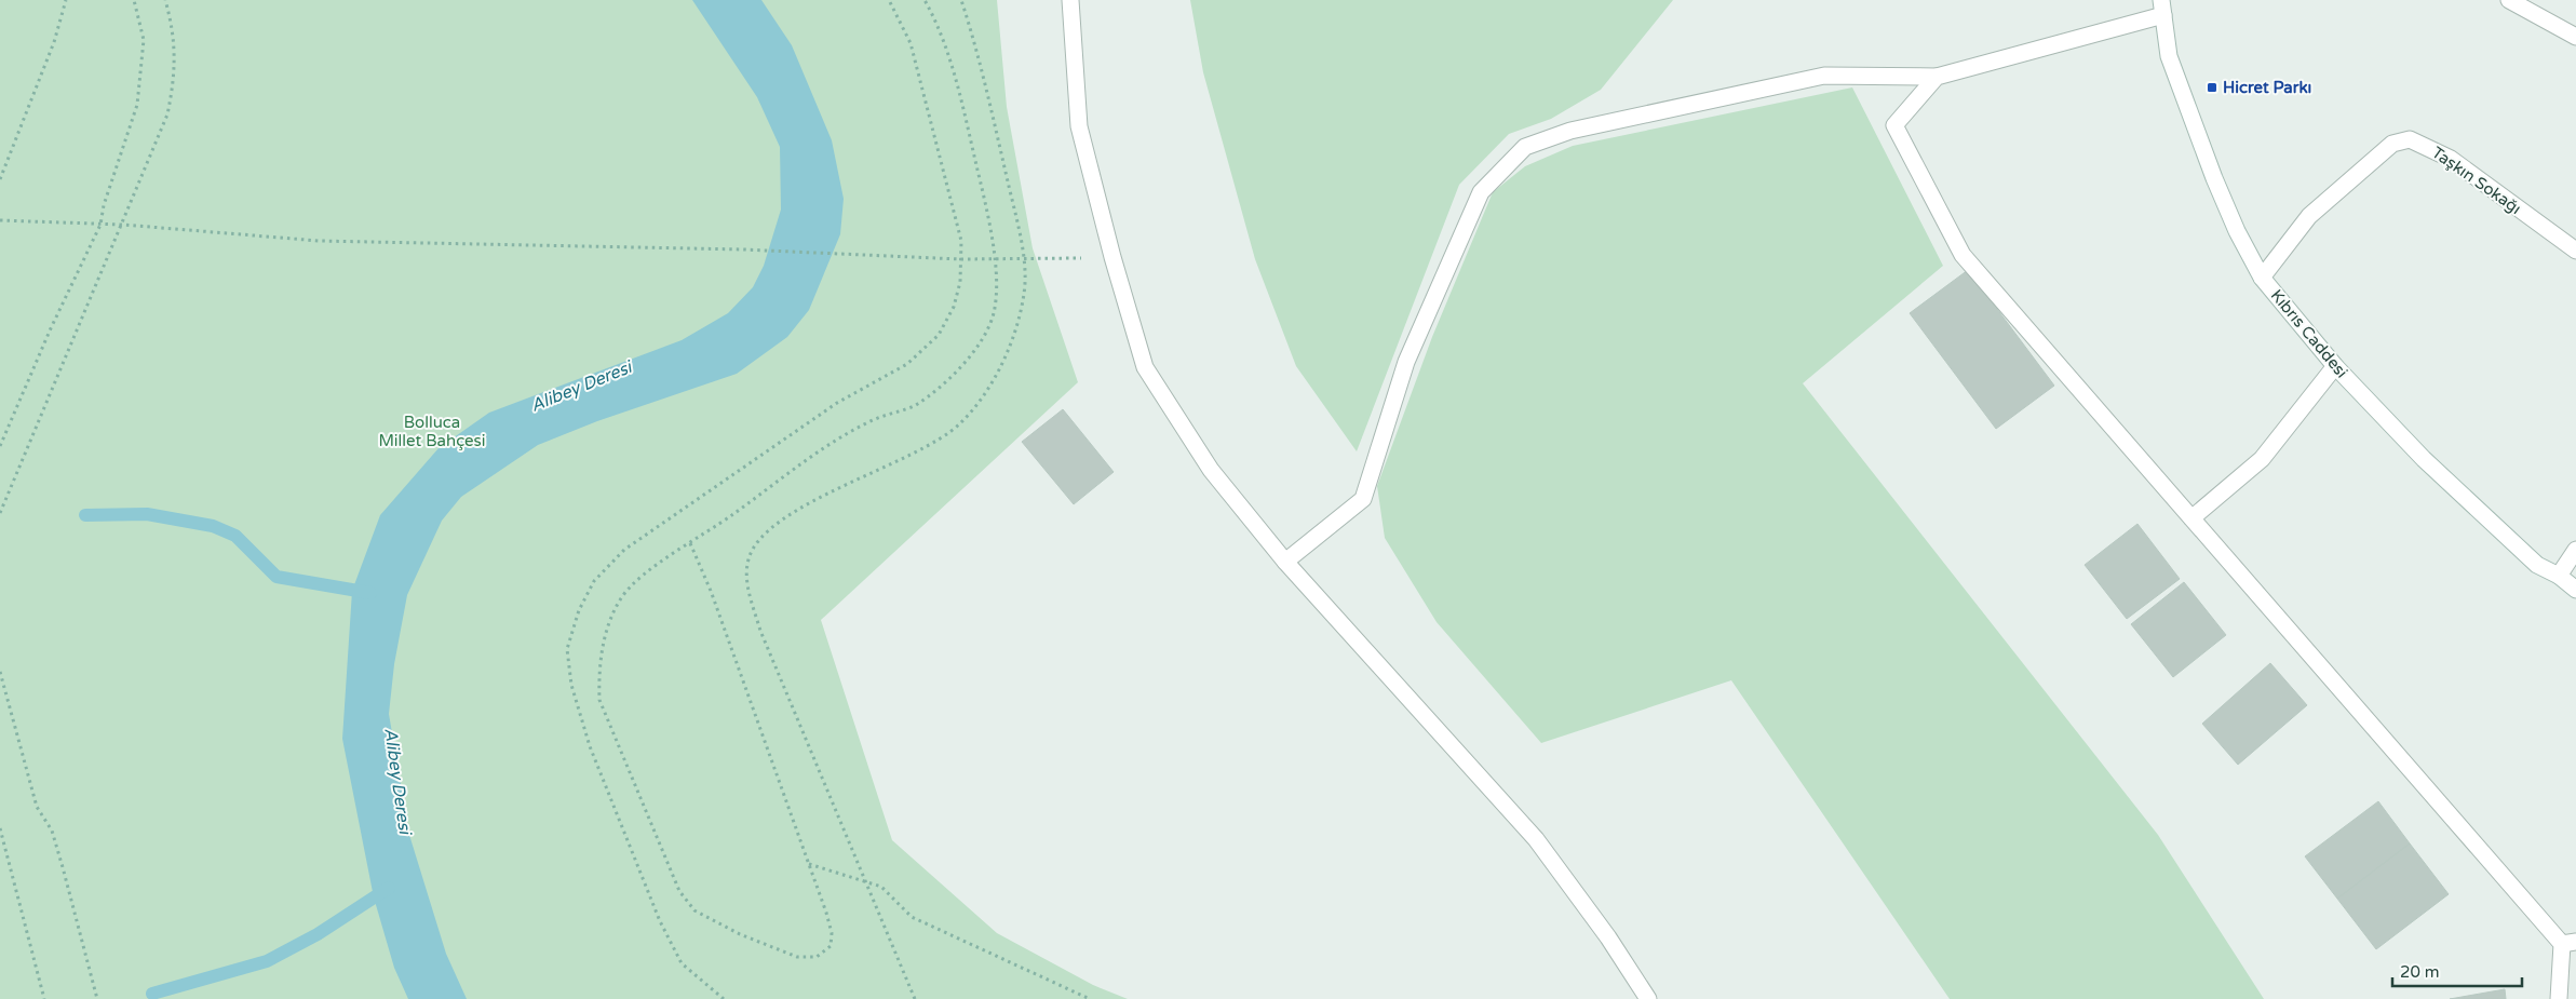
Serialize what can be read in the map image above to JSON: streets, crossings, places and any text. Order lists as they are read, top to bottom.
{
  "streets": {
    "street": ["Taşkın Sokağı", "Kıbrıs Caddesi"]
  },
  "crossings": [
    ["Taşkın Sokağı", "Kıbrıs Caddesi"]
  ],
  "water": ["Alibey Deresi"],
  "parks": ["Bolluca Millet Bahçesi"],
  "places": {
    "transit": ["Hicret Parkı"]
  },
  "scale_bar": "20 m"
}
